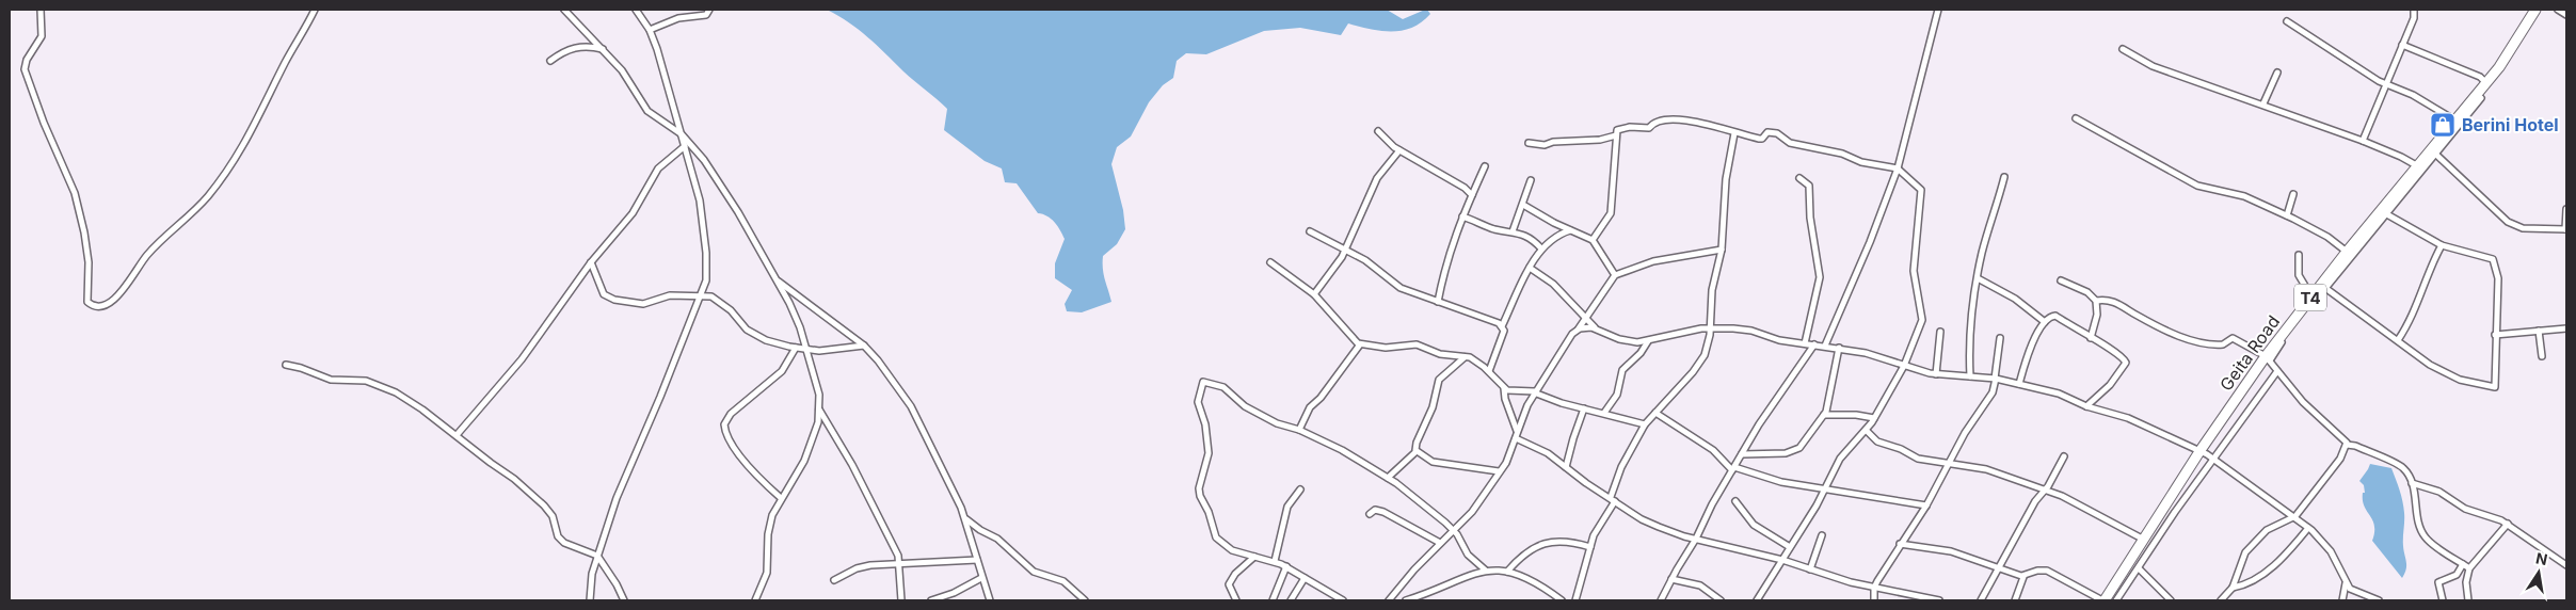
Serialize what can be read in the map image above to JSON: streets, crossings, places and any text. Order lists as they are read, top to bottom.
{
  "streets": {
    "highway": ["T4", "Geita Road"]
  },
  "places": {
    "shop": ["Berini Hotel"]
  },
  "north": "top"
}
